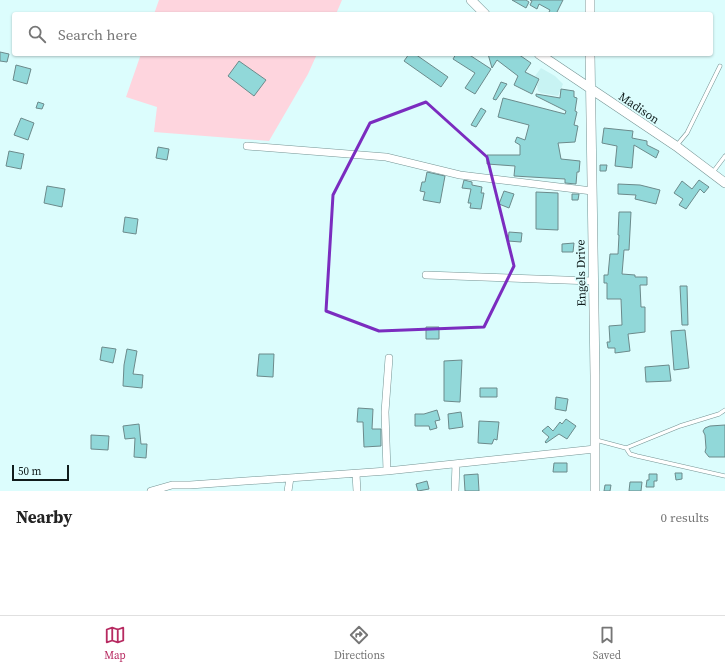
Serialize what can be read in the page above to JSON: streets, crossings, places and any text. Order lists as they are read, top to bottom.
{
  "streets": {
    "street": ["Madison", "Engels Drive"]
  },
  "crossings": [
    ["Madison", "Engels Drive"]
  ],
  "scale_bar": "50 m",
  "page": {
    "search": "Search here",
    "scale": "50 m",
    "heading": ["Nearby", "0 results"],
    "nav": ["Map", "Directions", "Saved"]
  }
}
